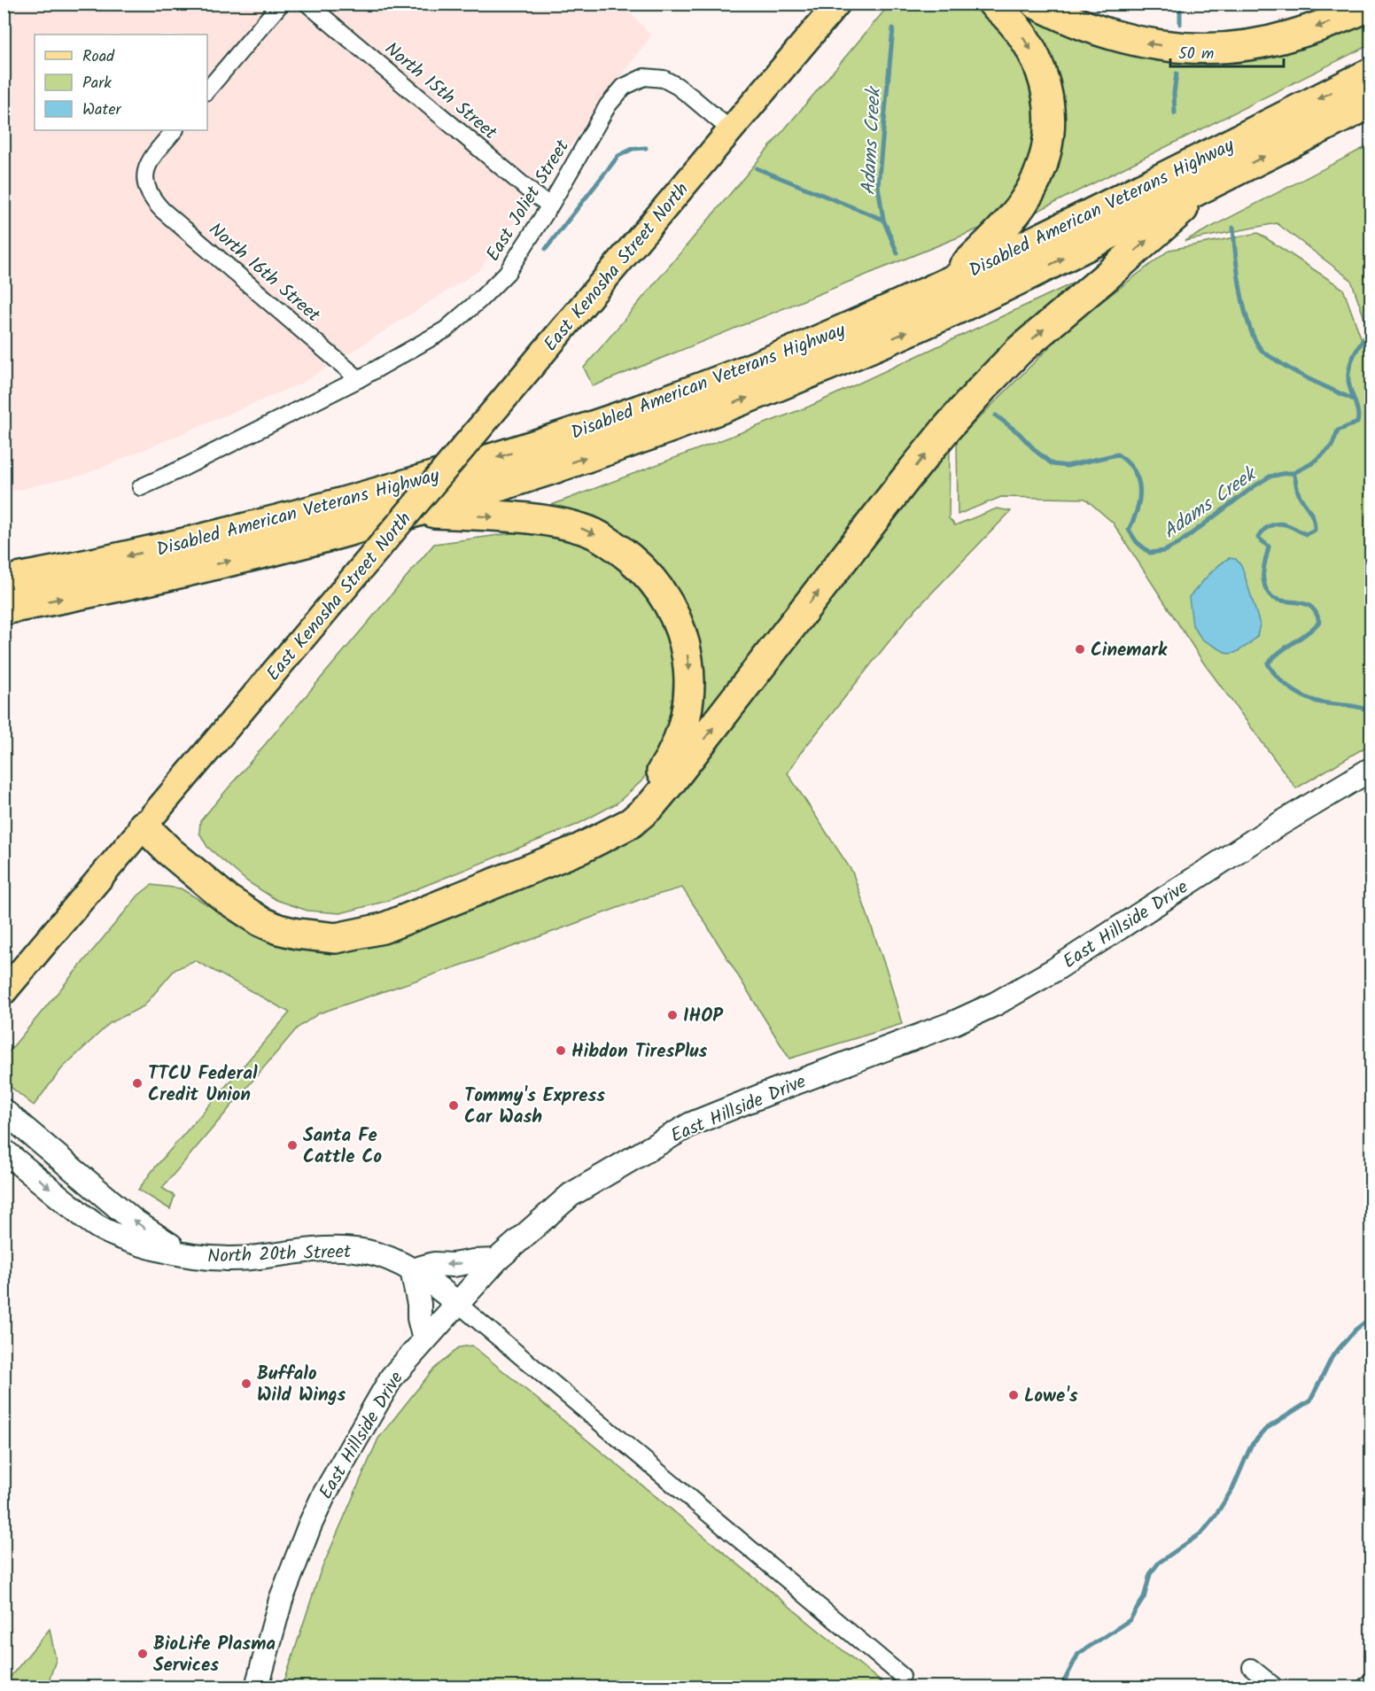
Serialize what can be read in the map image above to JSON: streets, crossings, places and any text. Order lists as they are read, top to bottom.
{
  "streets": {
    "highway": ["Disabled American Veterans Highway"],
    "main road": ["East Kenosha Street North"],
    "street": [
      "North 15th Street",
      "East Joliet Street",
      "North 16th Street",
      "East Hillside Drive",
      "North 20th Street"
    ]
  },
  "crossings": [
    ["North 15th Street", "East Joliet Street"],
    ["East Joliet Street", "East Kenosha Street North"],
    ["East Joliet Street", "North 16th Street"],
    ["East Hillside Drive", "North 20th Street"]
  ],
  "water": ["Adams Creek"],
  "places": [
    "Cinemark",
    "IHOP",
    "Hibdon TiresPlus",
    "TTCU Federal Credit Union",
    "Tommy's Express Car Wash",
    "Santa Fe Cattle Co",
    "Buffalo Wild Wings",
    "Lowe's",
    "BioLife Plasma Services"
  ],
  "legend": ["Road", "Park", "Water"],
  "scale_bar": "50 m"
}
